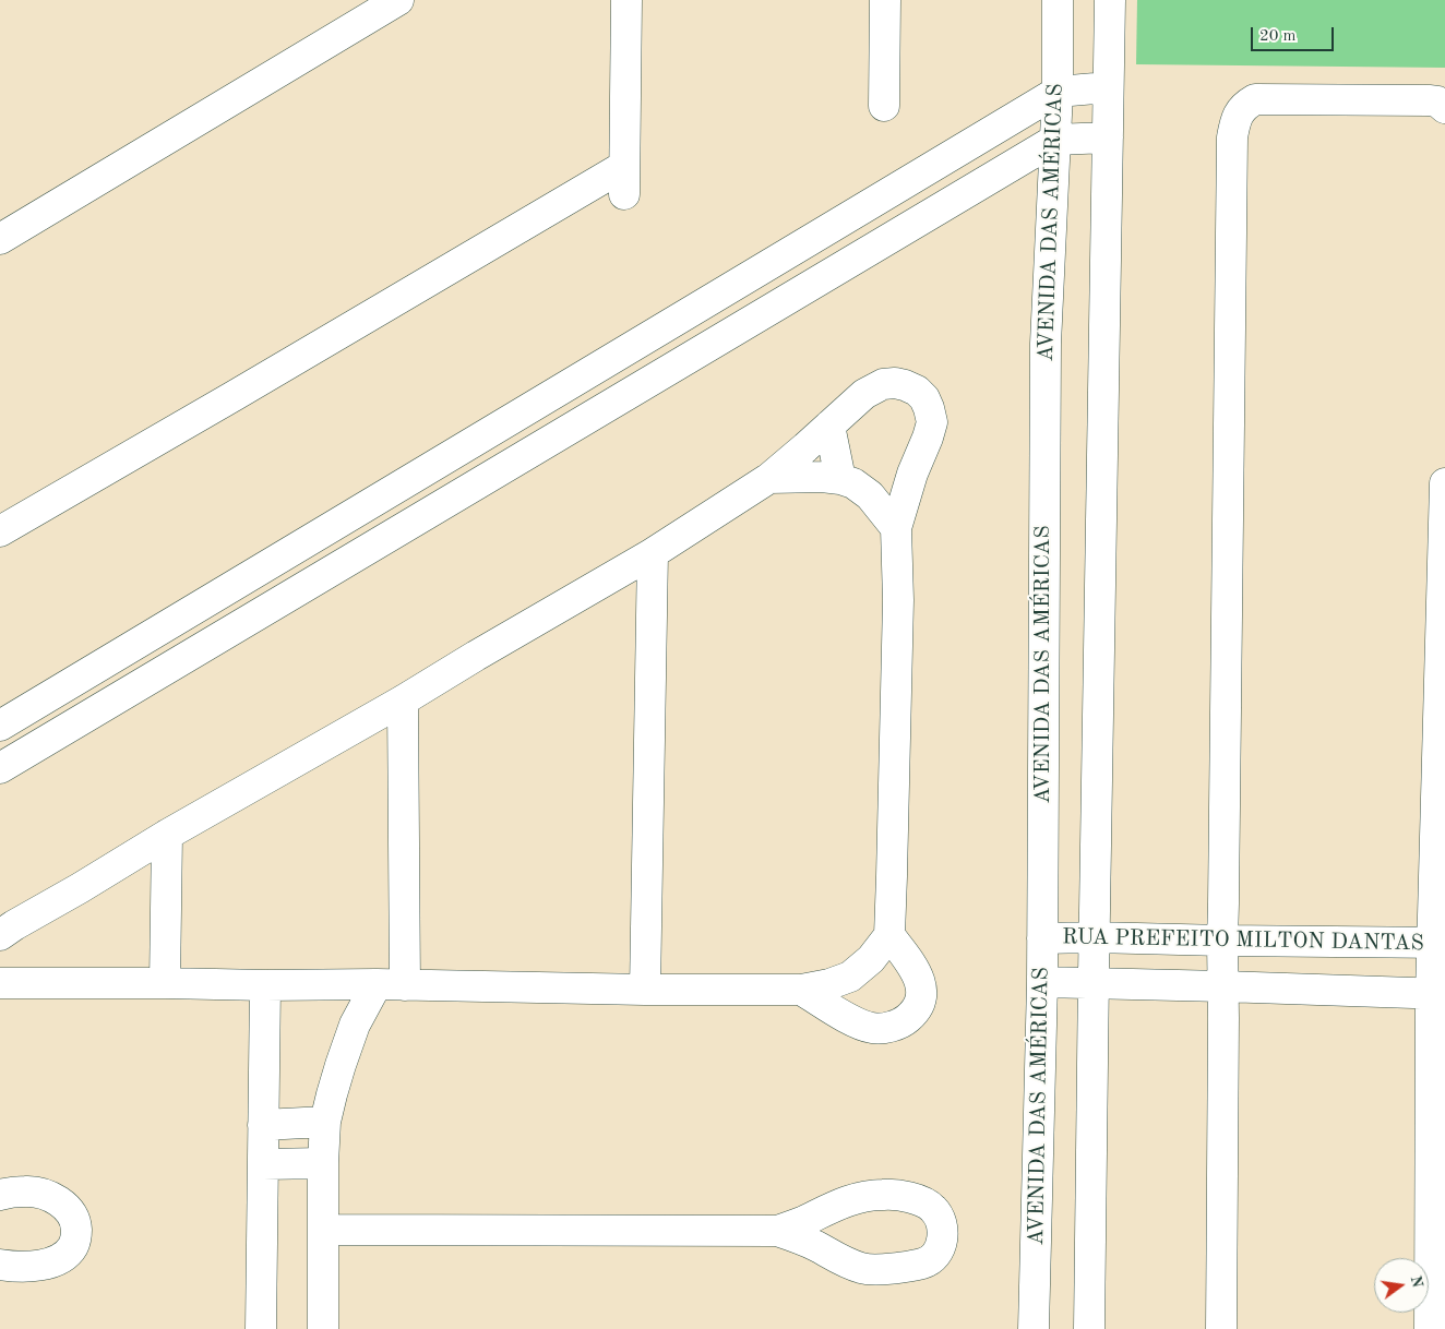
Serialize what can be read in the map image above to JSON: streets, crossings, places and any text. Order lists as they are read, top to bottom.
{
  "streets": {
    "street": ["AVENIDA DAS AMÉRICAS", "RUA PREFEITO MILTON DANTAS"]
  },
  "crossings": [
    ["AVENIDA DAS AMÉRICAS", "RUA PREFEITO MILTON DANTAS"]
  ],
  "scale_bar": "20 m",
  "north": "right"
}
